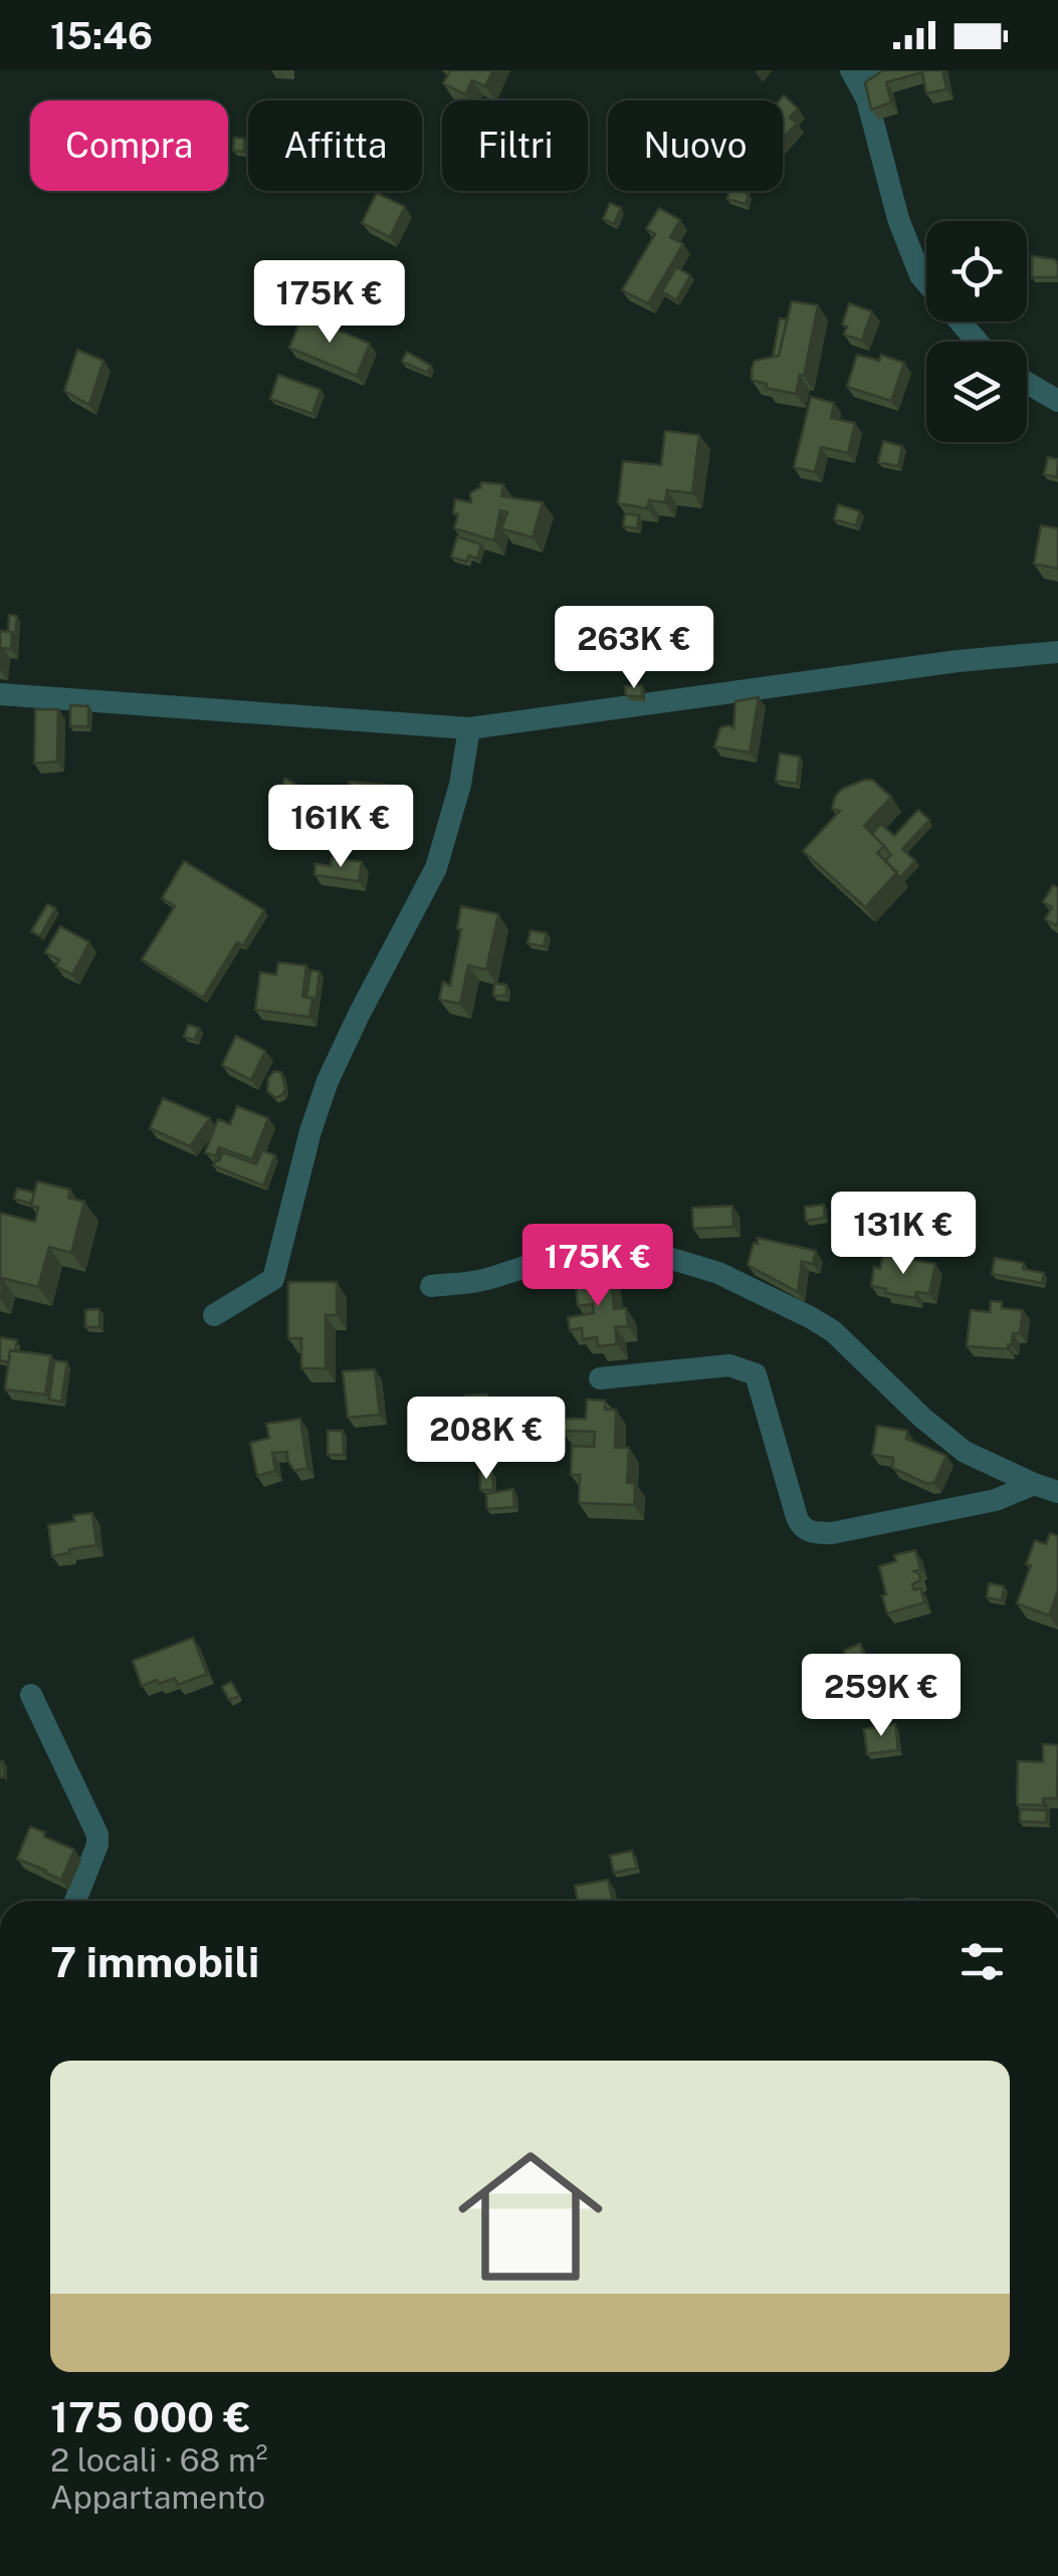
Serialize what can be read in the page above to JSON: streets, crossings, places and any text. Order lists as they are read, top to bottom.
{
  "page": {
    "status": "15:46",
    "chip": [
      "Compra",
      "Affitta",
      "Filtri",
      "Nuovo"
    ],
    "price": [
      "175K €",
      "263K €",
      "161K €",
      "131K €",
      "175K €",
      "208K €",
      "259K €"
    ],
    "heading": "7 immobili",
    "list": [
      {
        "name": "175 000 €",
        "note": "2 locali · 68 m² · Appartamento"
      }
    ]
  }
}
